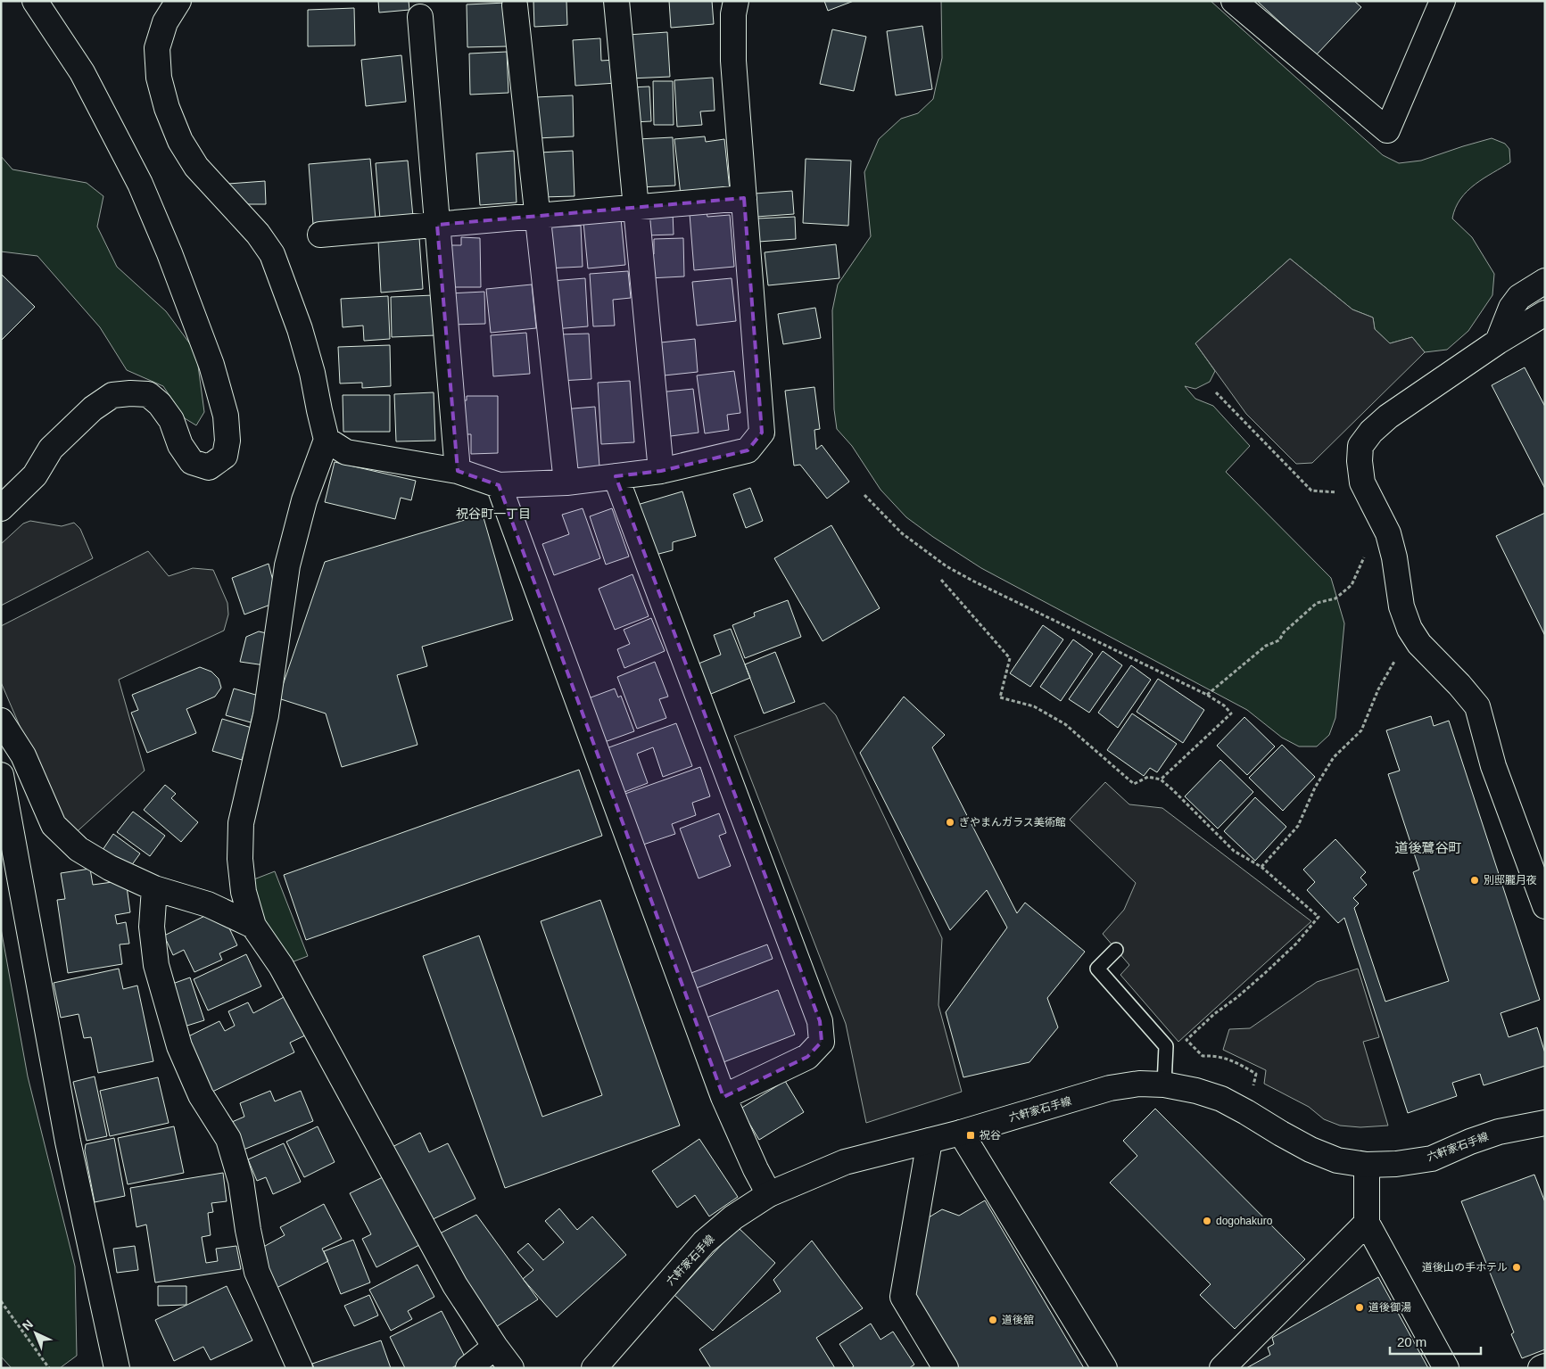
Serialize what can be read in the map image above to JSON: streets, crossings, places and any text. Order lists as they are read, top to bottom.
{
  "streets": {
    "street": ["六軒家石手線"]
  },
  "districts": ["祝谷町一丁目", "道後鷺谷町"],
  "places": {
    "other": [
      "ぎやまんガラス美術館",
      "別邸朧月夜",
      "dogohakuro",
      "道後山の手ホテル",
      "道後御湯",
      "道後舘"
    ],
    "transit": ["祝谷"]
  },
  "scale_bar": "20 m",
  "north": "top left"
}
